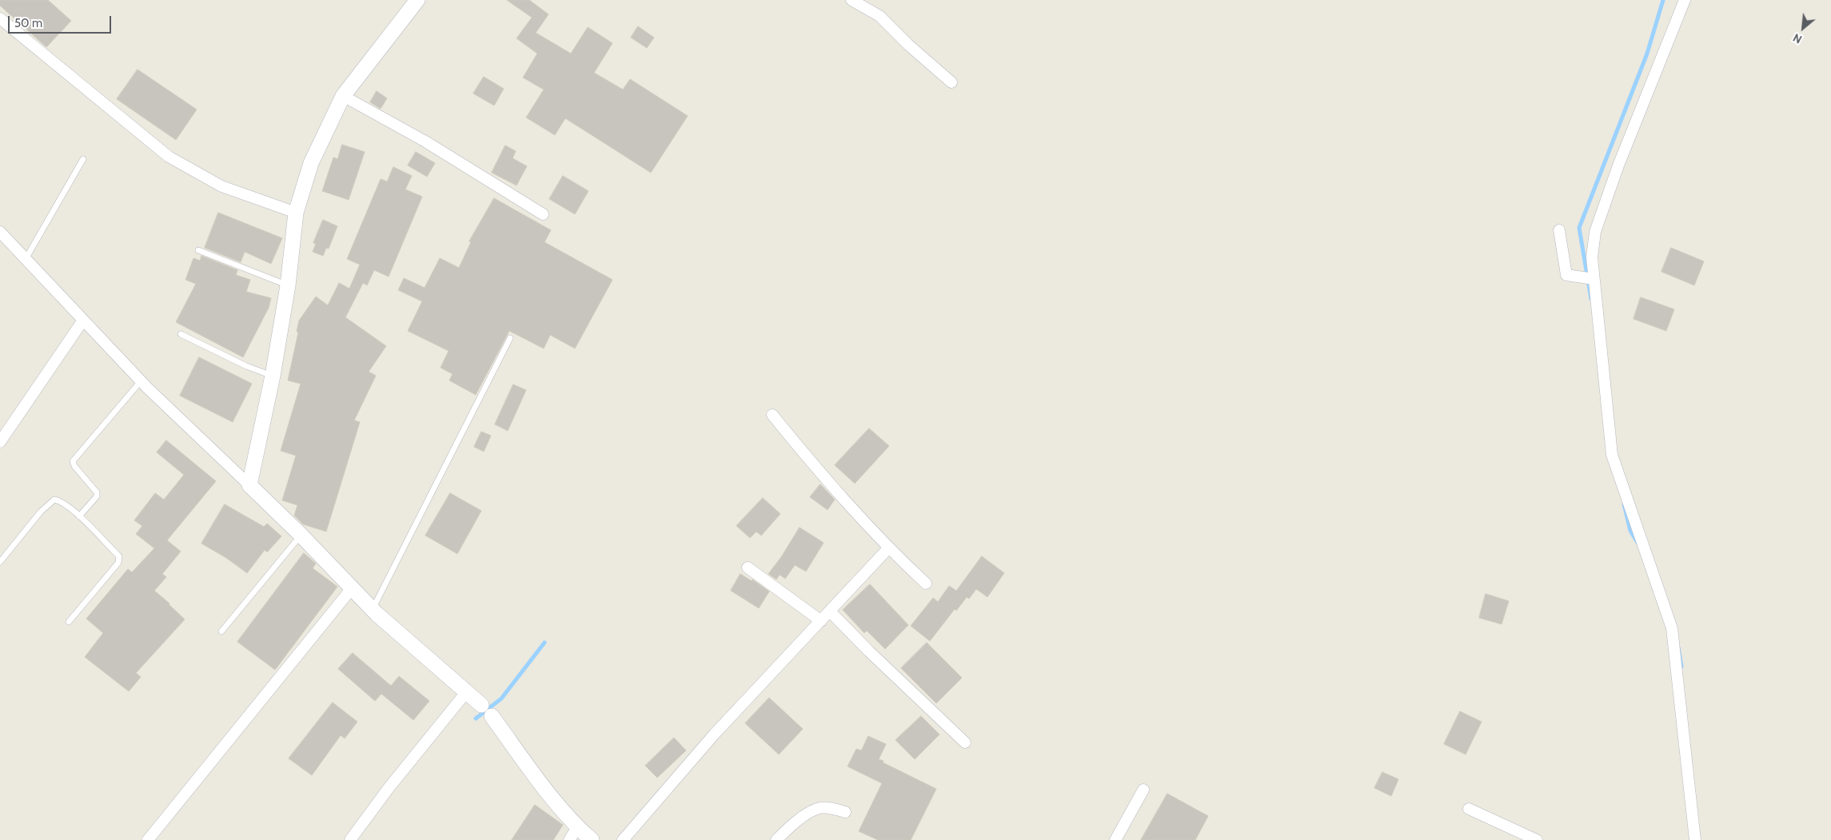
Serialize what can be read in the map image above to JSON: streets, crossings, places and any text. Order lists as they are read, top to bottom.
{
  "scale_bar": "50 m",
  "north": "bottom left"
}
